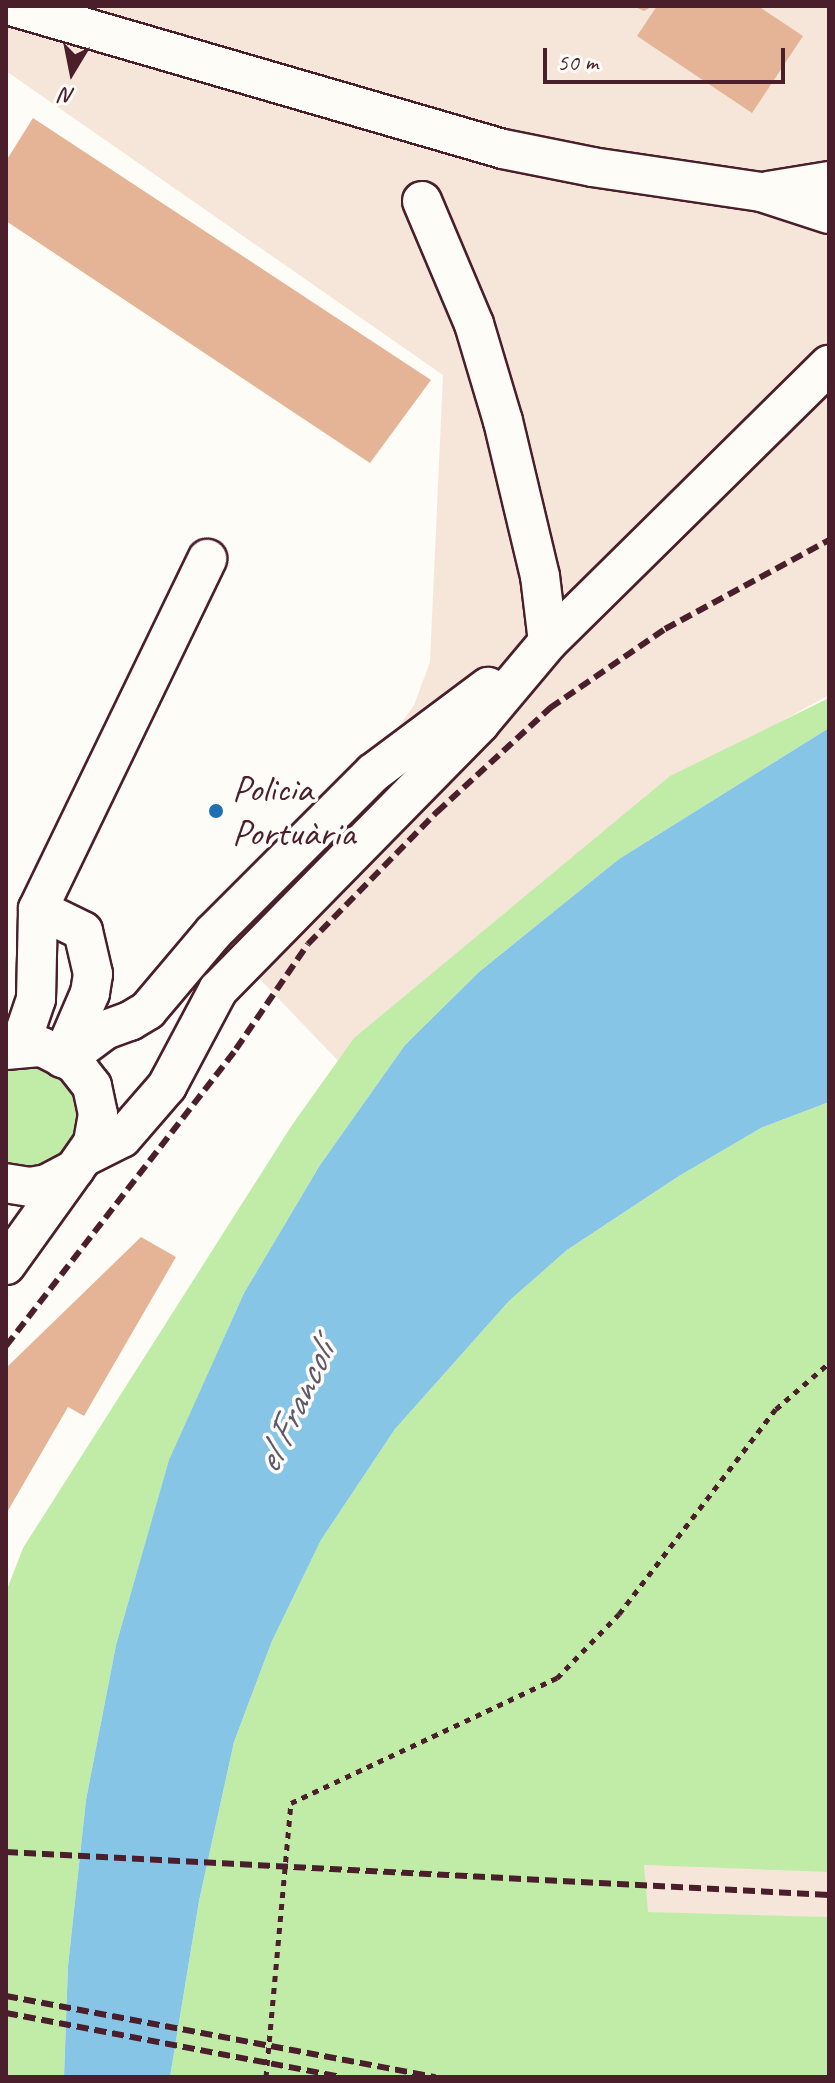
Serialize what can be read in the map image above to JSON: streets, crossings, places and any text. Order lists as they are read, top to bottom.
{
  "water": ["el Francolí"],
  "places": ["Policia Portuària"],
  "scale_bar": "50 m",
  "north": "bottom"
}
